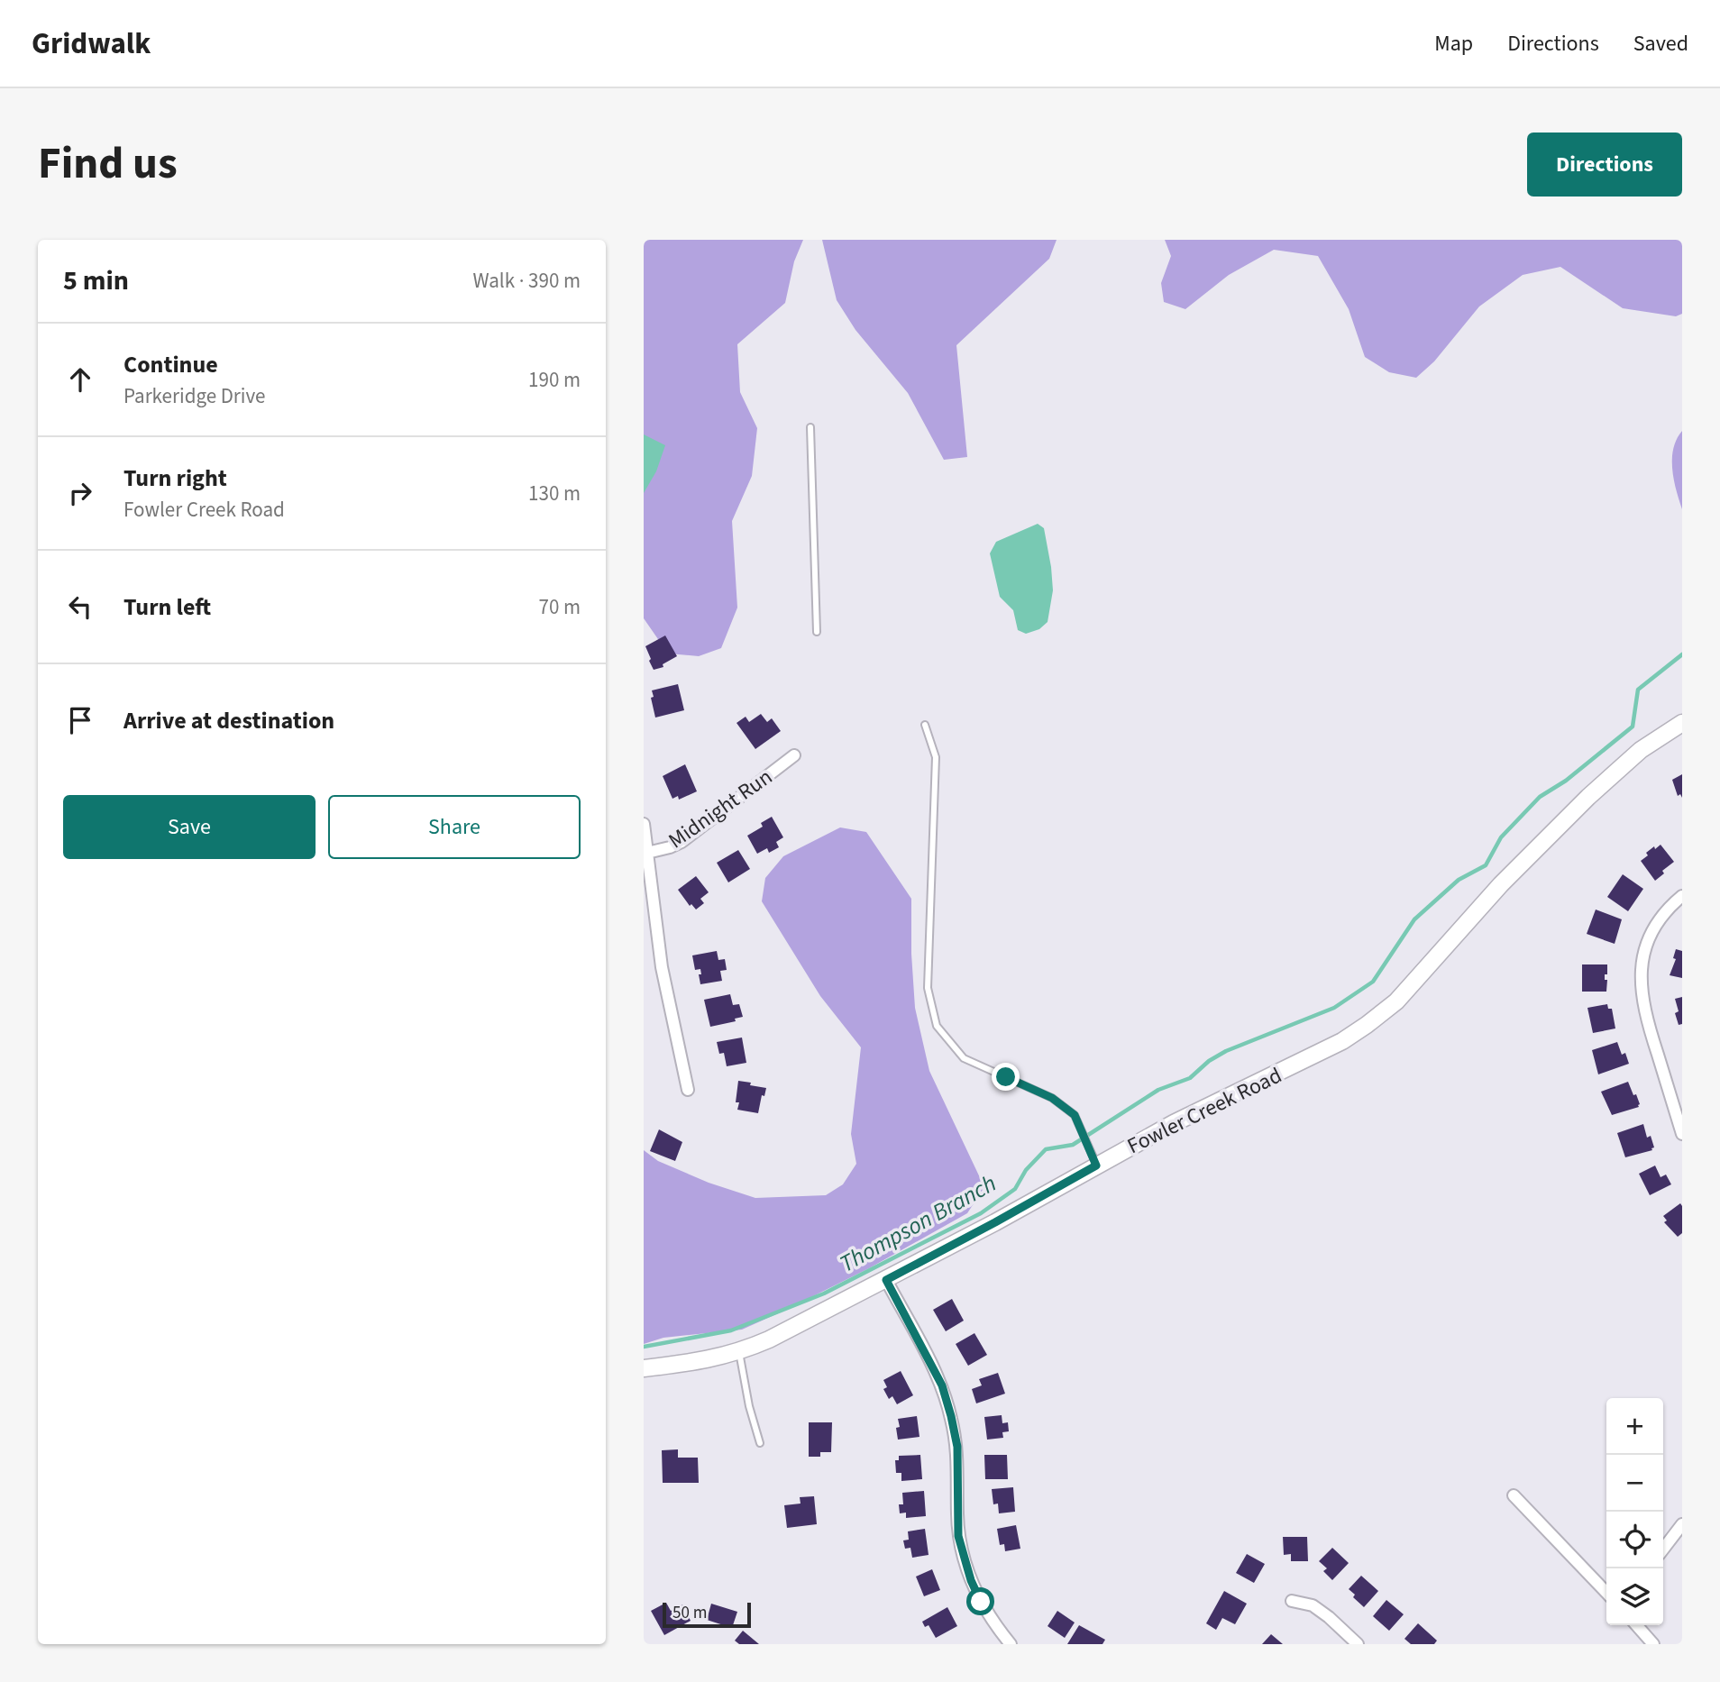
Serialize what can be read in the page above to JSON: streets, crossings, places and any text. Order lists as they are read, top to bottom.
{
  "streets": {
    "main road": ["Fowler Creek Road"],
    "street": ["Midnight Run"]
  },
  "water": ["Thompson Branch"],
  "scale_bar": "50 m",
  "page": {
    "header": "Gridwalk",
    "nav": ["Map", "Directions", "Saved"],
    "title": "Find us",
    "buttons": [
      "Directions",
      ["Save", "Share"]
    ],
    "heading": ["5 min", "Walk · 390 m"],
    "list": [
      ["Continue", "Parkeridge Drive", "190 m"],
      ["Turn right", "Fowler Creek Road", "130 m"],
      ["Turn left", "70 m"],
      "Arrive at destination"
    ],
    "map_buttons": ["+", "−"],
    "scale": "50 m"
  }
}
